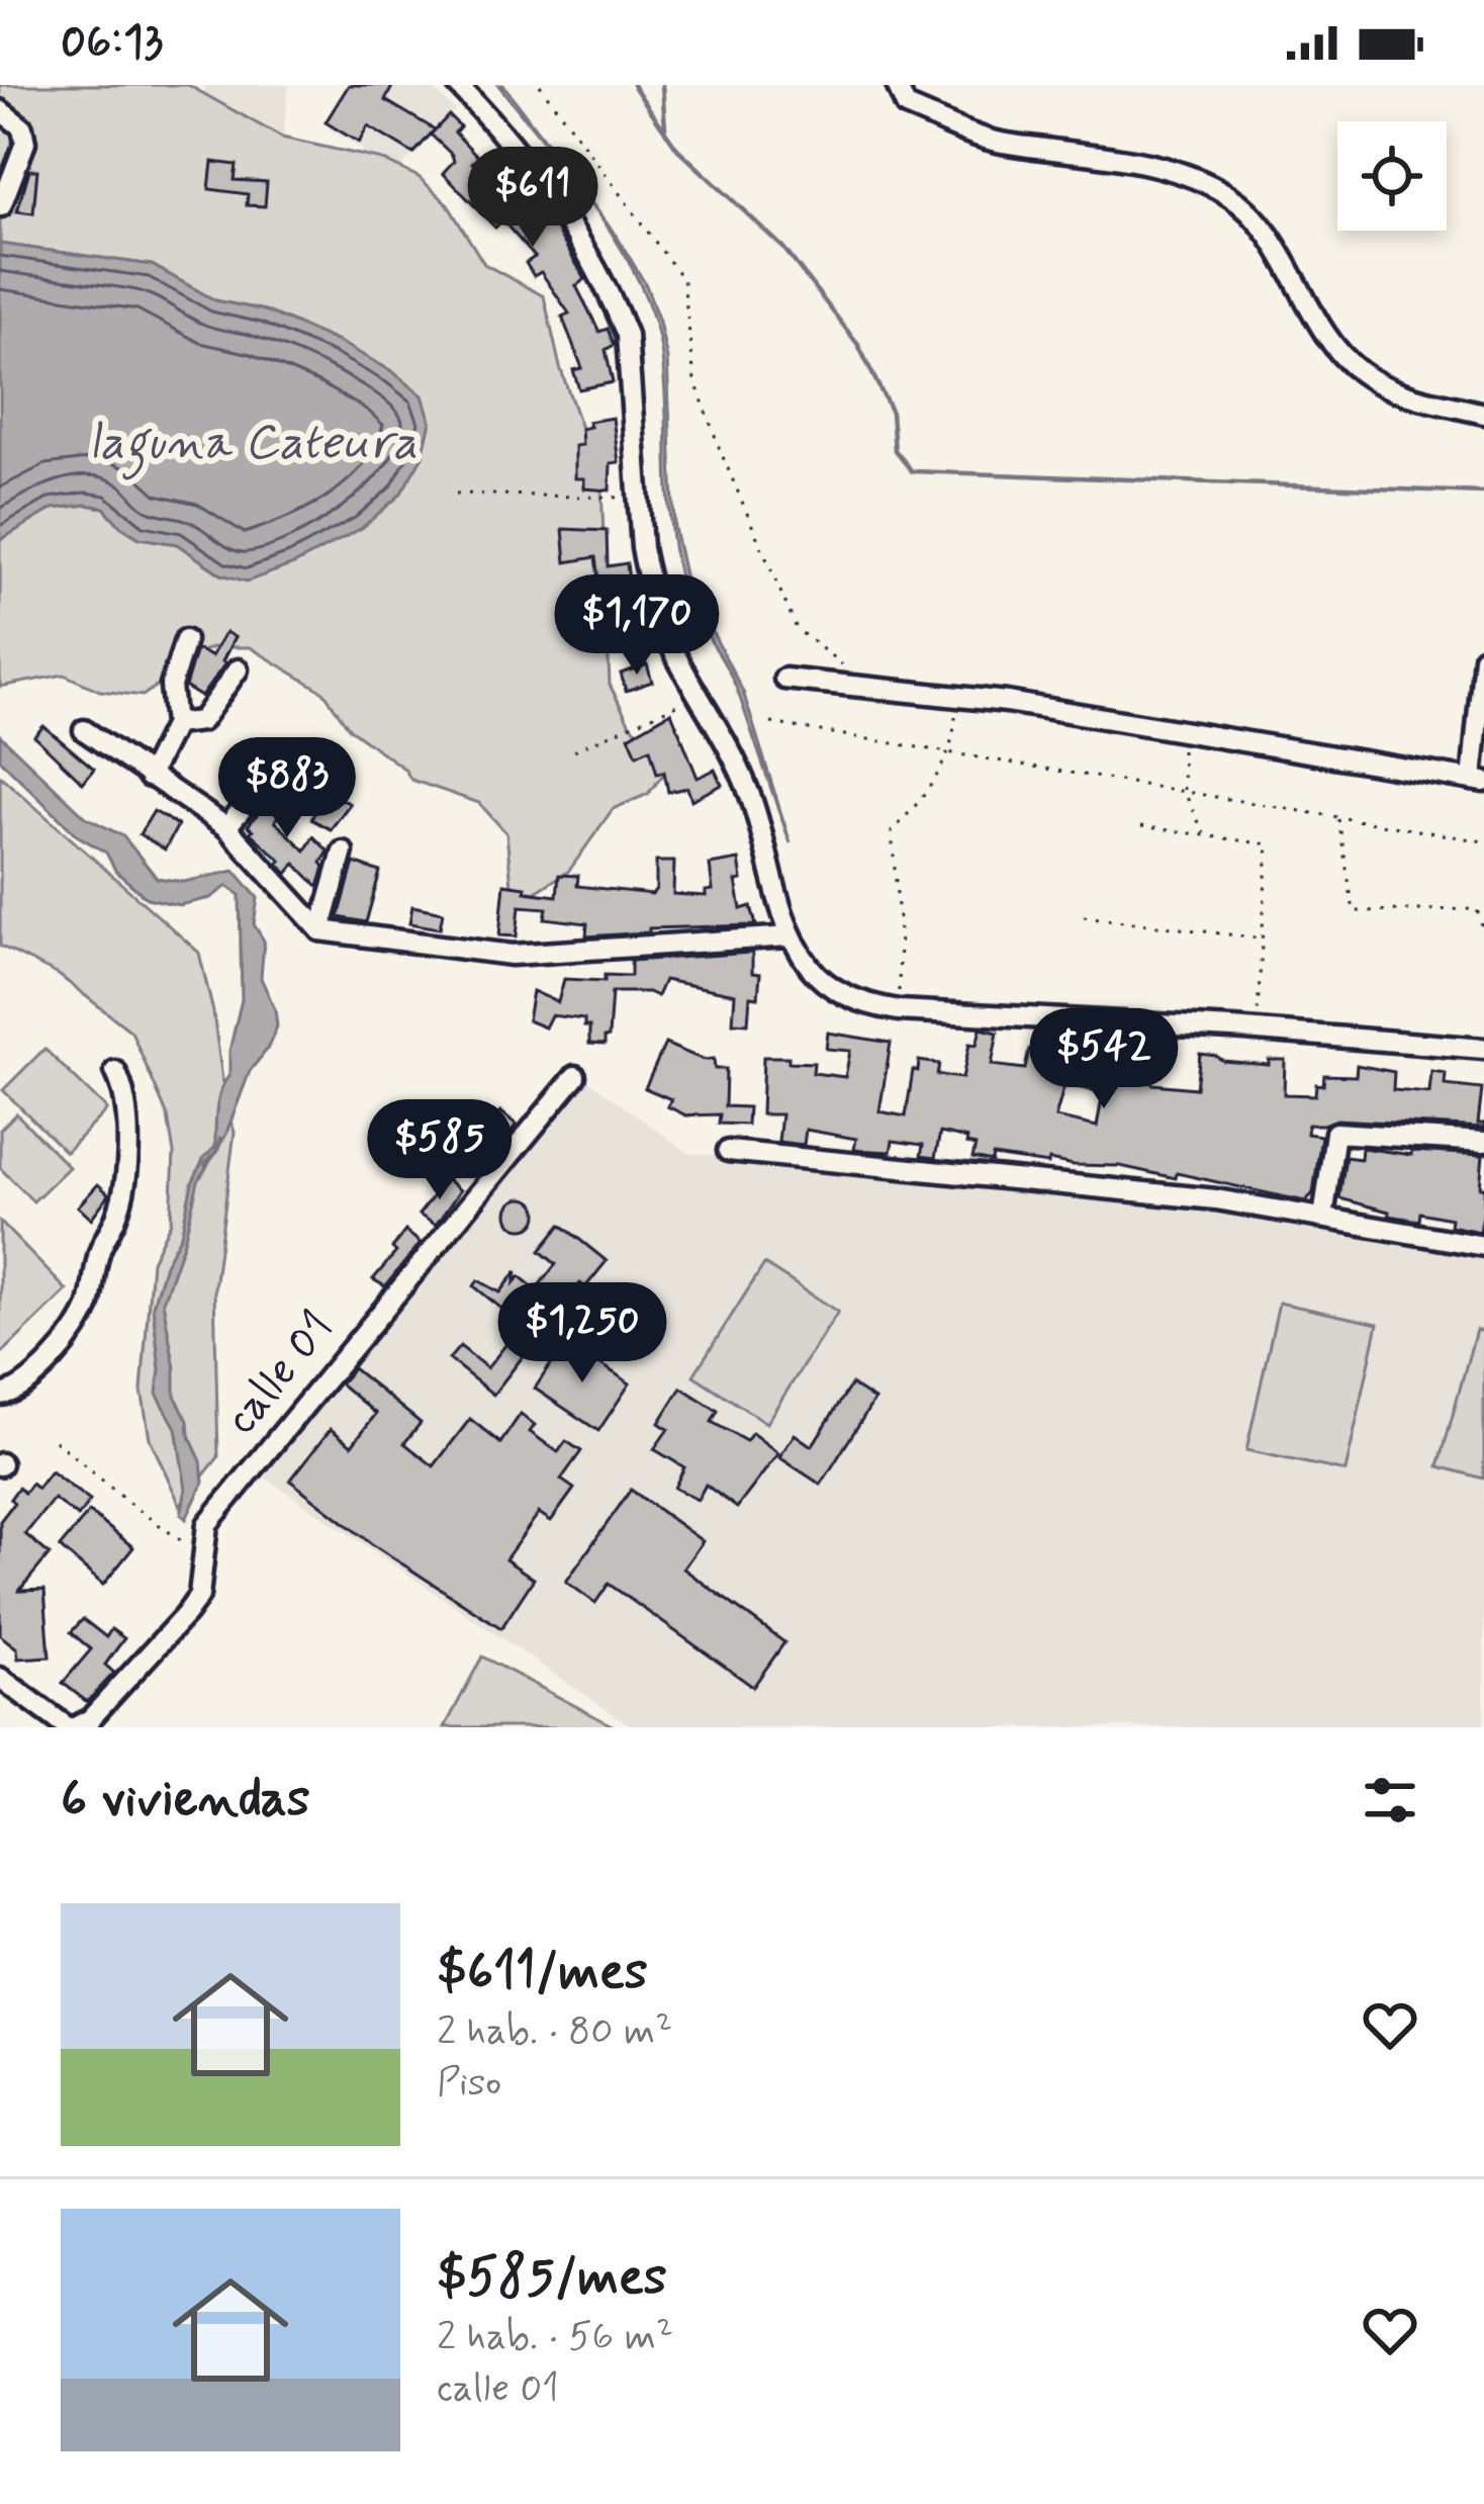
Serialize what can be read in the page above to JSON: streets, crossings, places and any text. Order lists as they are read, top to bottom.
{
  "streets": {
    "street": ["calle 01"]
  },
  "water": ["laguna Cateura"],
  "page": {
    "status": "06:13",
    "price": [
      "$611",
      "$1,170",
      "$883",
      "$542",
      "$585",
      "$1,250"
    ],
    "heading": "6 viviendas",
    "list": [
      {
        "name": "$611/mes",
        "note": "2 hab. · 80 m² · Piso"
      },
      {
        "name": "$585/mes",
        "note": "2 hab. · 56 m² · calle 01"
      }
    ]
  }
}
